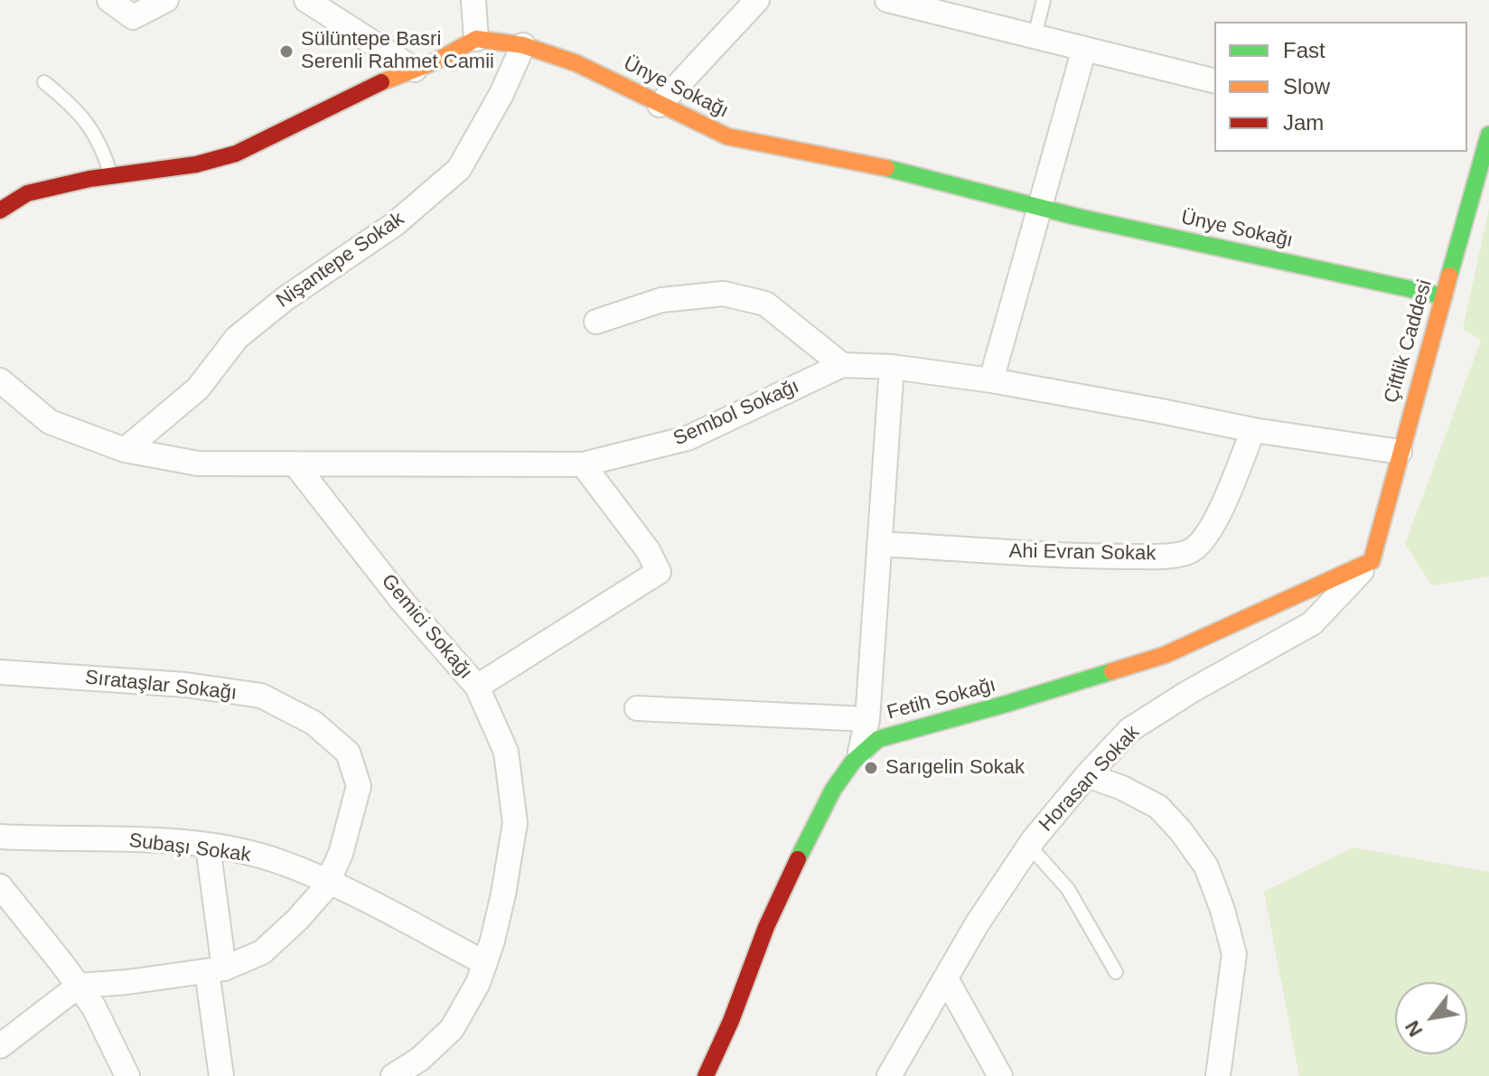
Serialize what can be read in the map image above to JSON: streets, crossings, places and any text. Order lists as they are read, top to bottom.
{
  "streets": {
    "street": [
      "Ünye Sokağı",
      "Nişantepe Sokak",
      "Çiftlik Caddesi",
      "Sembol Sokağı",
      "Ahi Evran Sokak",
      "Gemici Sokağı",
      "Sırataşlar Sokağı",
      "Fetih Sokağı",
      "Horasan Sokak",
      "Subaşı Sokak"
    ]
  },
  "crossings": [
    ["Ünye Sokağı", "Nişantepe Sokak"],
    ["Ünye Sokağı", "Çiftlik Caddesi"],
    ["Nişantepe Sokak", "Sembol Sokağı"],
    ["Çiftlik Caddesi", "Sembol Sokağı"],
    ["Çiftlik Caddesi", "Fetih Sokağı"],
    ["Çiftlik Caddesi", "Horasan Sokak"],
    ["Sembol Sokağı", "Ahi Evran Sokak"],
    ["Sembol Sokağı", "Gemici Sokağı"],
    ["Gemici Sokağı", "Subaşı Sokak"],
    ["Sırataşlar Sokağı", "Subaşı Sokak"],
    ["Fetih Sokağı", "Horasan Sokak"]
  ],
  "places": ["Sülüntepe Basri Serenli Rahmet Camii", "Sarıgelin Sokak"],
  "legend": ["Fast", "Slow", "Jam"],
  "north": "bottom left"
}
